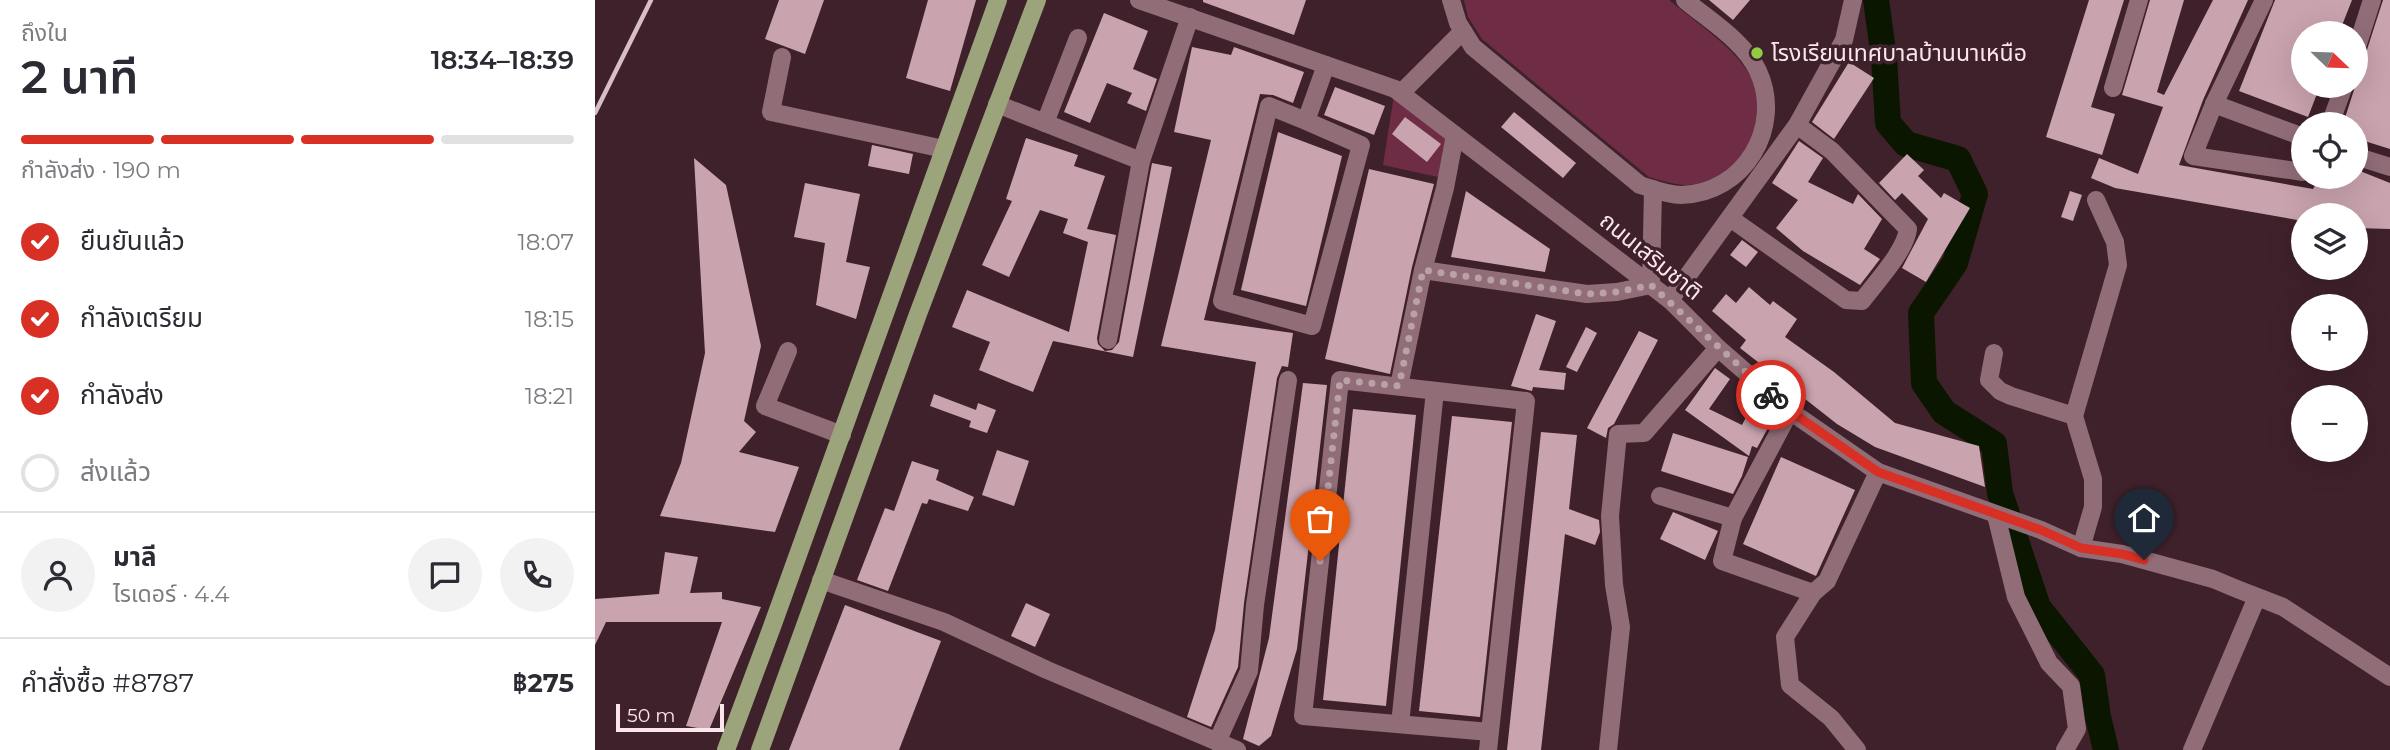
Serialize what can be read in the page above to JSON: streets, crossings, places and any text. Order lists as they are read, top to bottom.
{
  "streets": {
    "street": ["ถนนเสริมชาติ"]
  },
  "places": ["โรงเรียนเทศบาลบ้านนาเหนือ"],
  "scale_bar": "50 m",
  "north": "bottom right",
  "page": {
    "heading": ["2 นาที", "ถึงใน", "18:34–18:39"],
    "panel": [
      "มาลี",
      "ไรเดอร์ · 4.4",
      "คำสั่งซื้อ #8787",
      "฿275"
    ],
    "map_buttons": ["+", "−"],
    "bar": "กำลังส่ง · 190 m",
    "list": [
      ["ยืนยันแล้ว", "18:07"],
      ["กำลังเตรียม", "18:15"],
      ["กำลังส่ง", "18:21"],
      "ส่งแล้ว"
    ],
    "scale": "50 m"
  }
}
